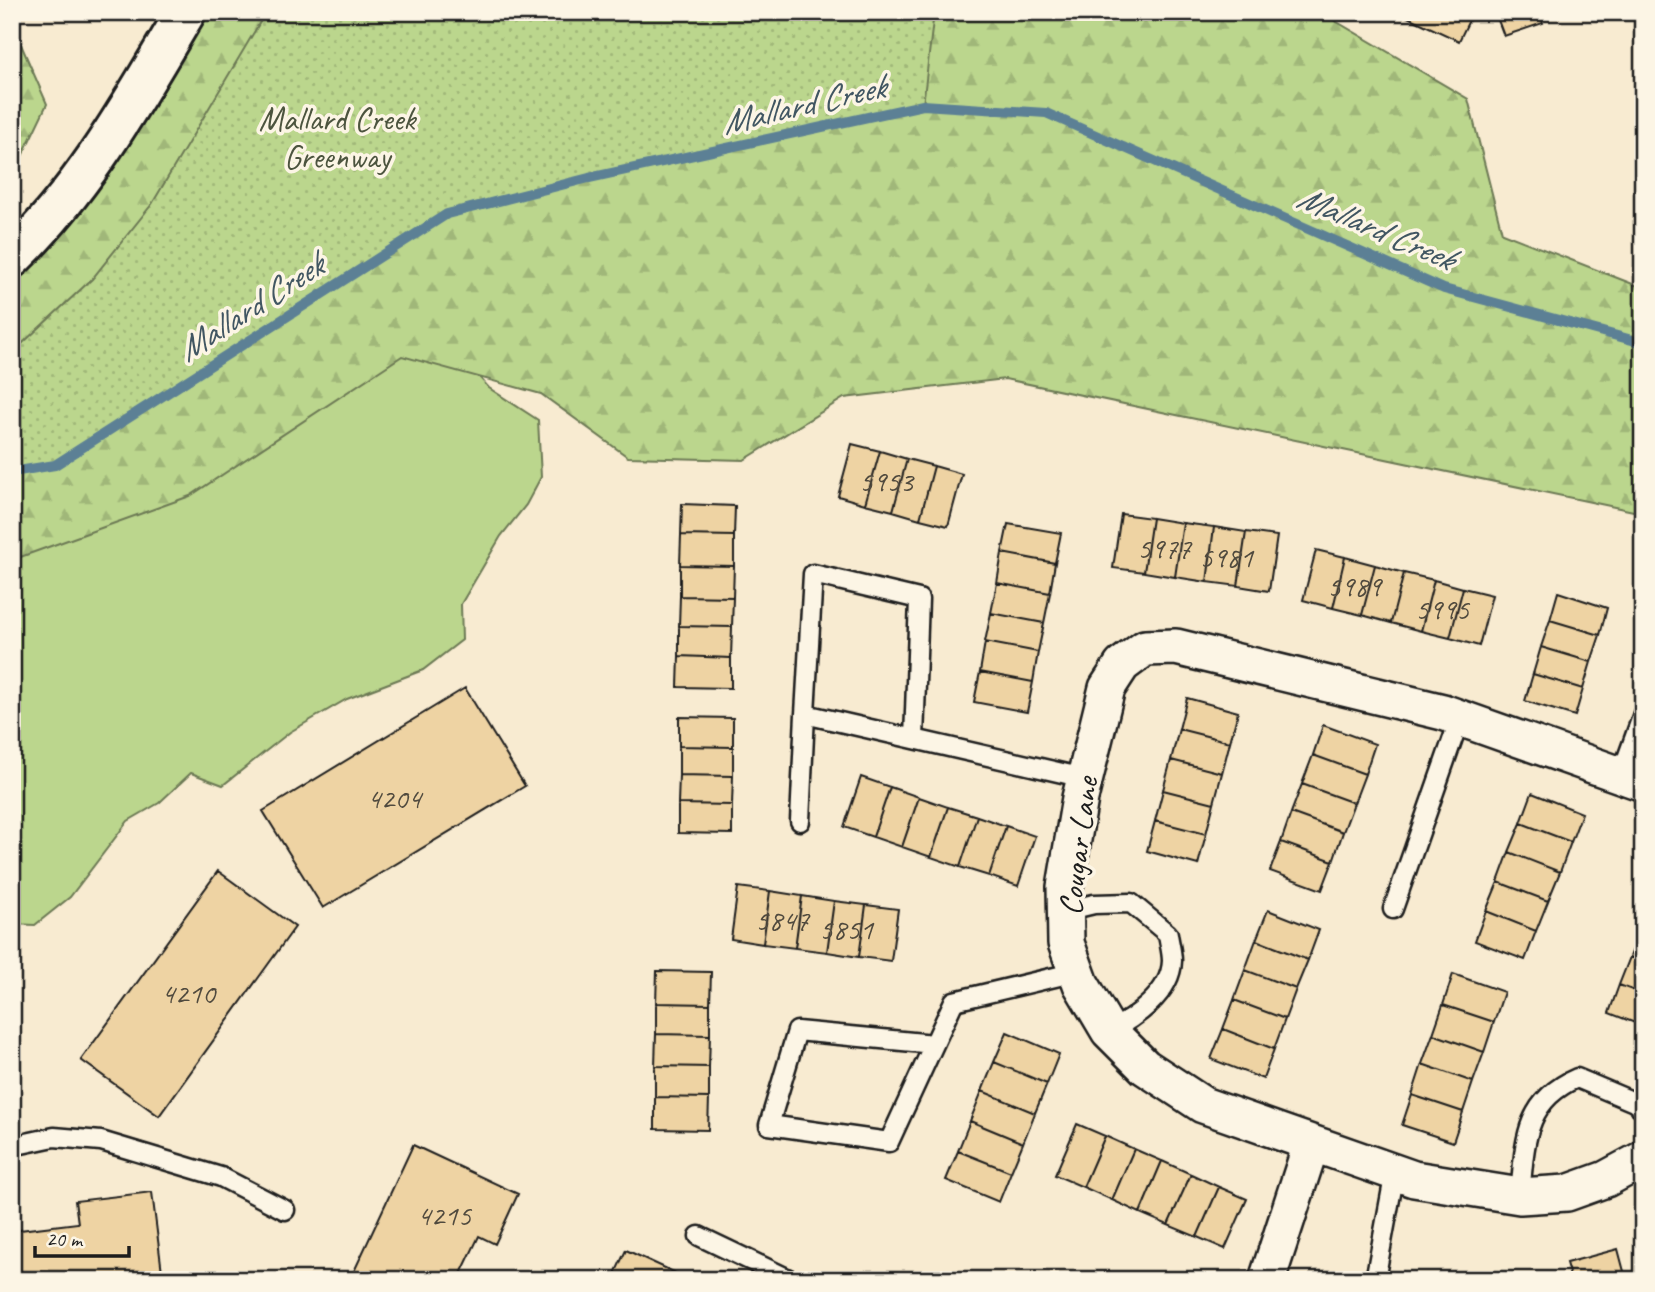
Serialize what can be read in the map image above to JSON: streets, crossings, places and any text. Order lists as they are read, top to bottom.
{
  "streets": {
    "street": ["Cougar Lane"]
  },
  "water": ["Mallard Creek"],
  "parks": ["Mallard Creek Greenway"],
  "house_numbers": [
    "5953",
    "5977",
    "5981",
    "5989",
    "5995",
    "4204",
    "5847",
    "5851",
    "4210",
    "4215"
  ],
  "scale_bar": "20 m"
}
